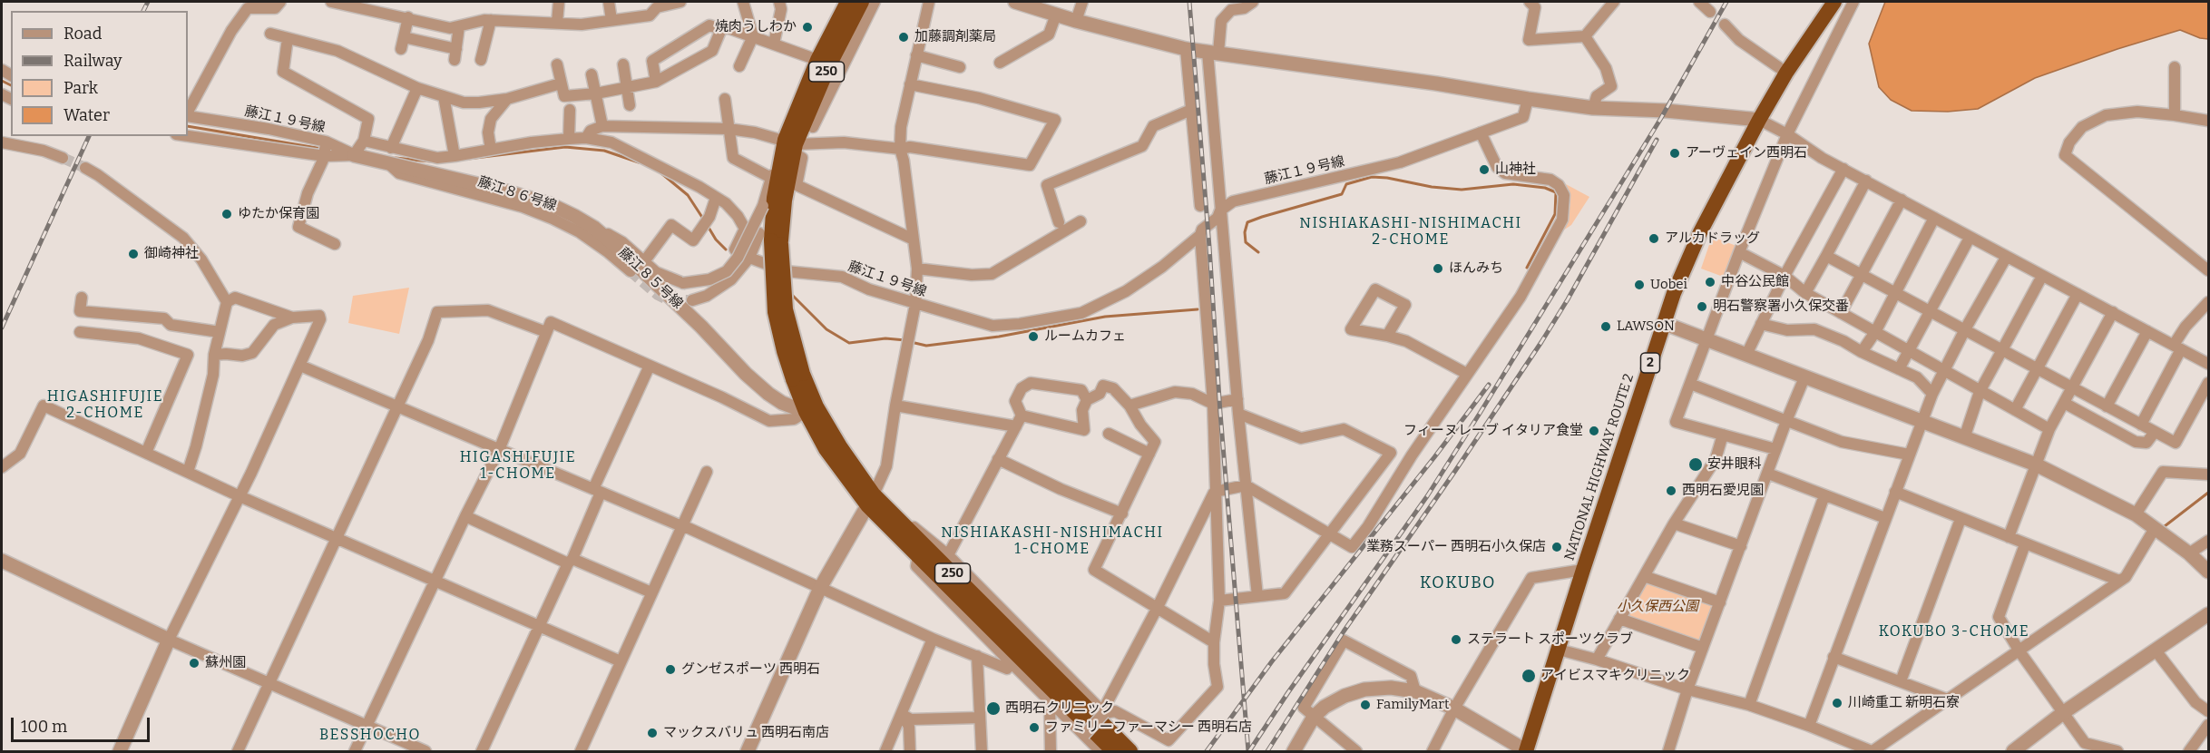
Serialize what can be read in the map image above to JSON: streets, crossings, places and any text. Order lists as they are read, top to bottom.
{
  "streets": {
    "highway": ["250", "2", "NATIONAL HIGHWAY ROUTE 2"],
    "street": ["藤江１９号線", "藤江８６号線", "藤江８５号線"]
  },
  "crossings": [
    ["250", "藤江８５号線"],
    ["藤江１９号線", "藤江８５号線"],
    ["藤江８６号線", "藤江８５号線"]
  ],
  "districts": [
    "NISHIAKASHI-NISHIMACHI 2-CHOME",
    "HIGASHIFUJIE 2-CHOME",
    "HIGASHIFUJIE 1-CHOME",
    "NISHIAKASHI-NISHIMACHI 1-CHOME",
    "KOKUBO",
    "KOKUBO 3-CHOME",
    "BESSHOCHO"
  ],
  "parks": ["小久保西公園"],
  "places": [
    "焼肉うしわか",
    "加藤調剤薬局",
    "アーヴェイン西明石",
    "山神社",
    "ゆたか保育園",
    "アルカドラッグ",
    "御崎神社",
    "ほんみち",
    "中谷公民館",
    "Uobei",
    "明石警察署小久保交番",
    "LAWSON",
    "ルームカフェ",
    "フィーヌレーブ イタリア食堂",
    "安井眼科",
    "西明石愛児園",
    "業務スーパー 西明石小久保店",
    "ステラート スポーツクラブ",
    "蘇州園",
    "グンゼスポーツ 西明石",
    "アイビスマキクリニック",
    "川崎重工 新明石寮",
    "FamilyMart",
    "西明石クリニック",
    "ファミリーファーマシー 西明石店",
    "マックスバリュ 西明石南店"
  ],
  "legend": [
    "Road",
    "Railway",
    "Park",
    "Water"
  ],
  "scale_bar": "100 m"
}
